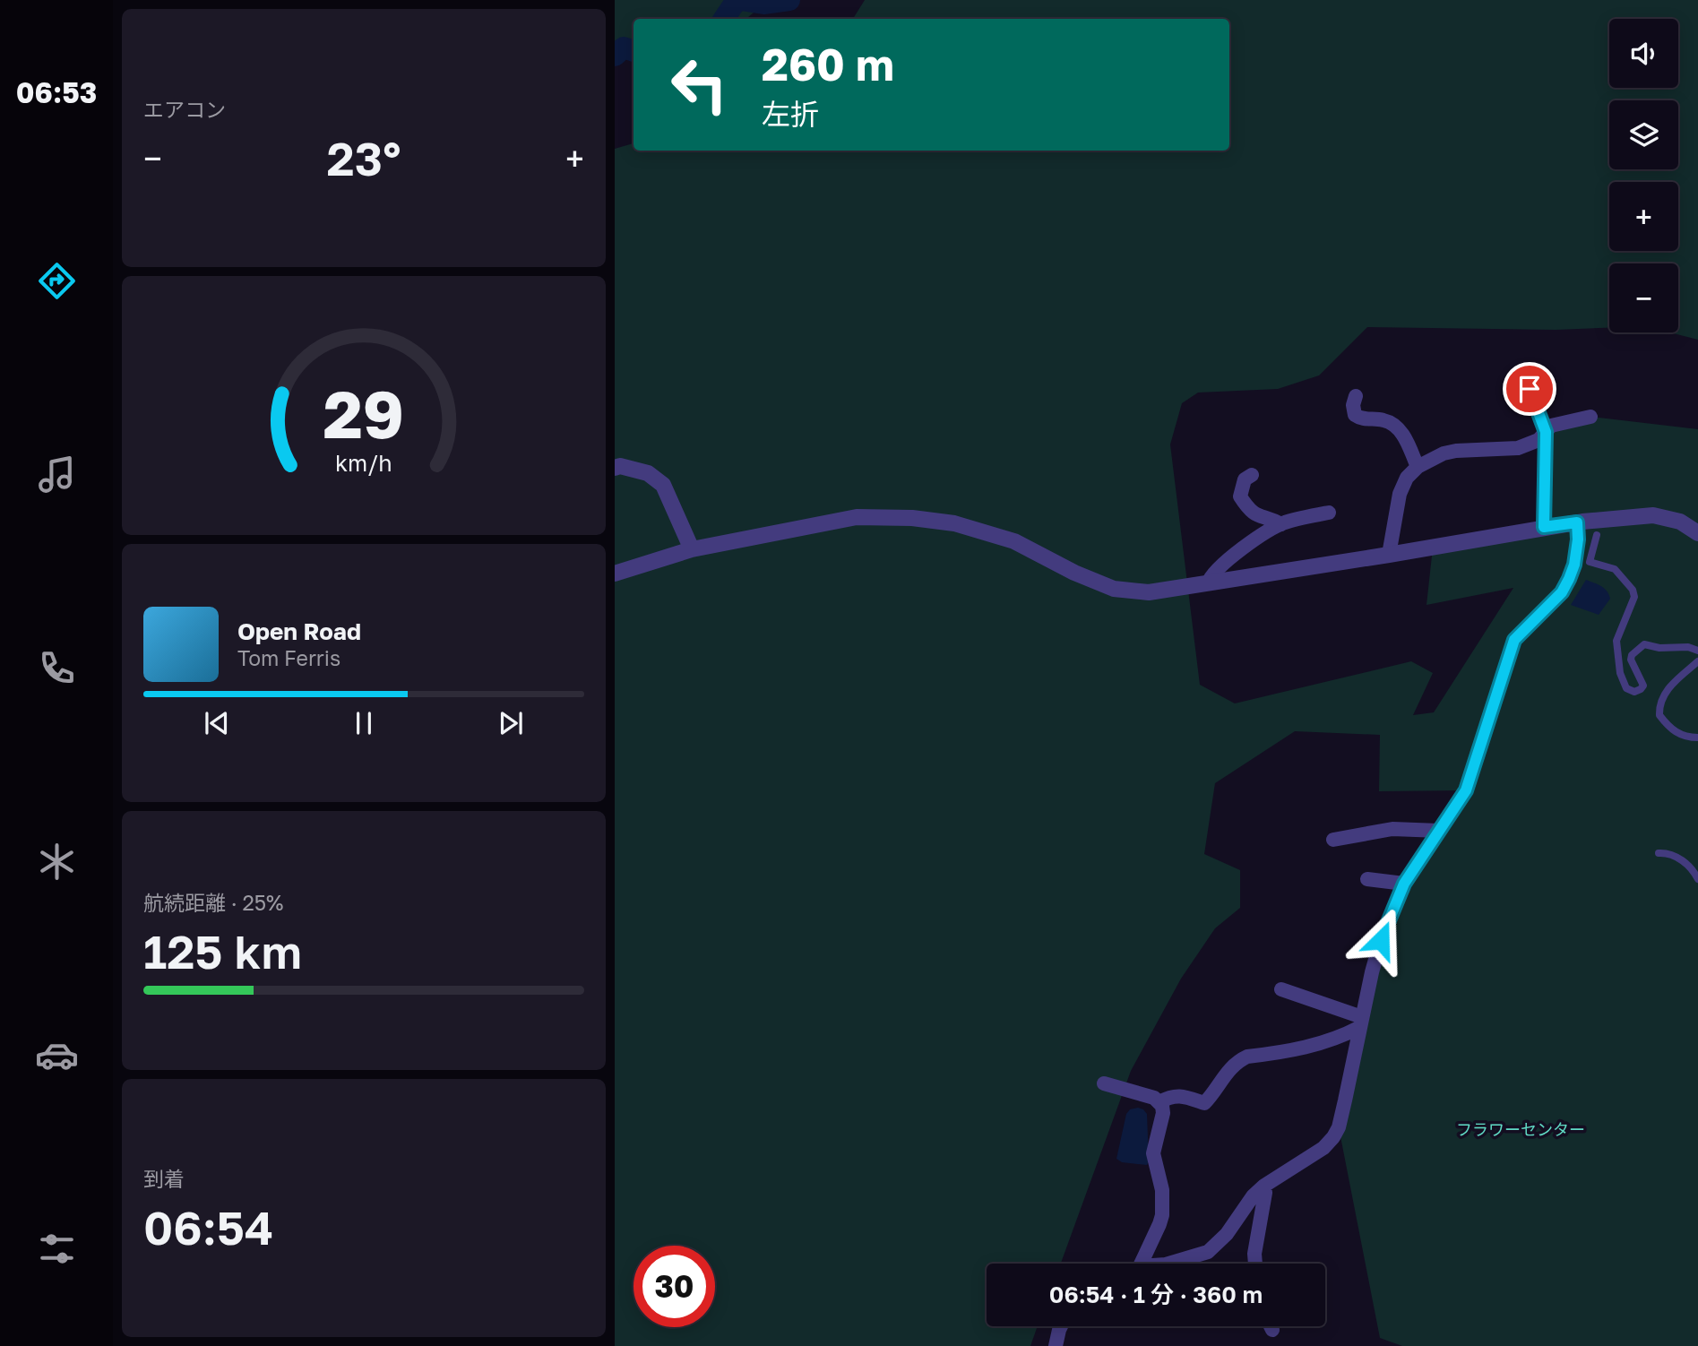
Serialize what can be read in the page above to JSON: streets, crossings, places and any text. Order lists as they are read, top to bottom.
{
  "parks": ["フラワーセンター"],
  "page": {
    "tabs": "06:53",
    "tile": [
      "エアコン",
      ["航続距離 · 25%", "125 km"],
      ["到着", "06:54"]
    ],
    "map_buttons": ["+", "−"],
    "turn": ["260 m", "左折"],
    "heat": ["−", "23°", "+"],
    "song": ["Open Road", "Tom Ferris"],
    "limit": "30",
    "trip": "06:54 · 1 分 · 360 m",
    "gauge": ["29", "km/h"]
  }
}
